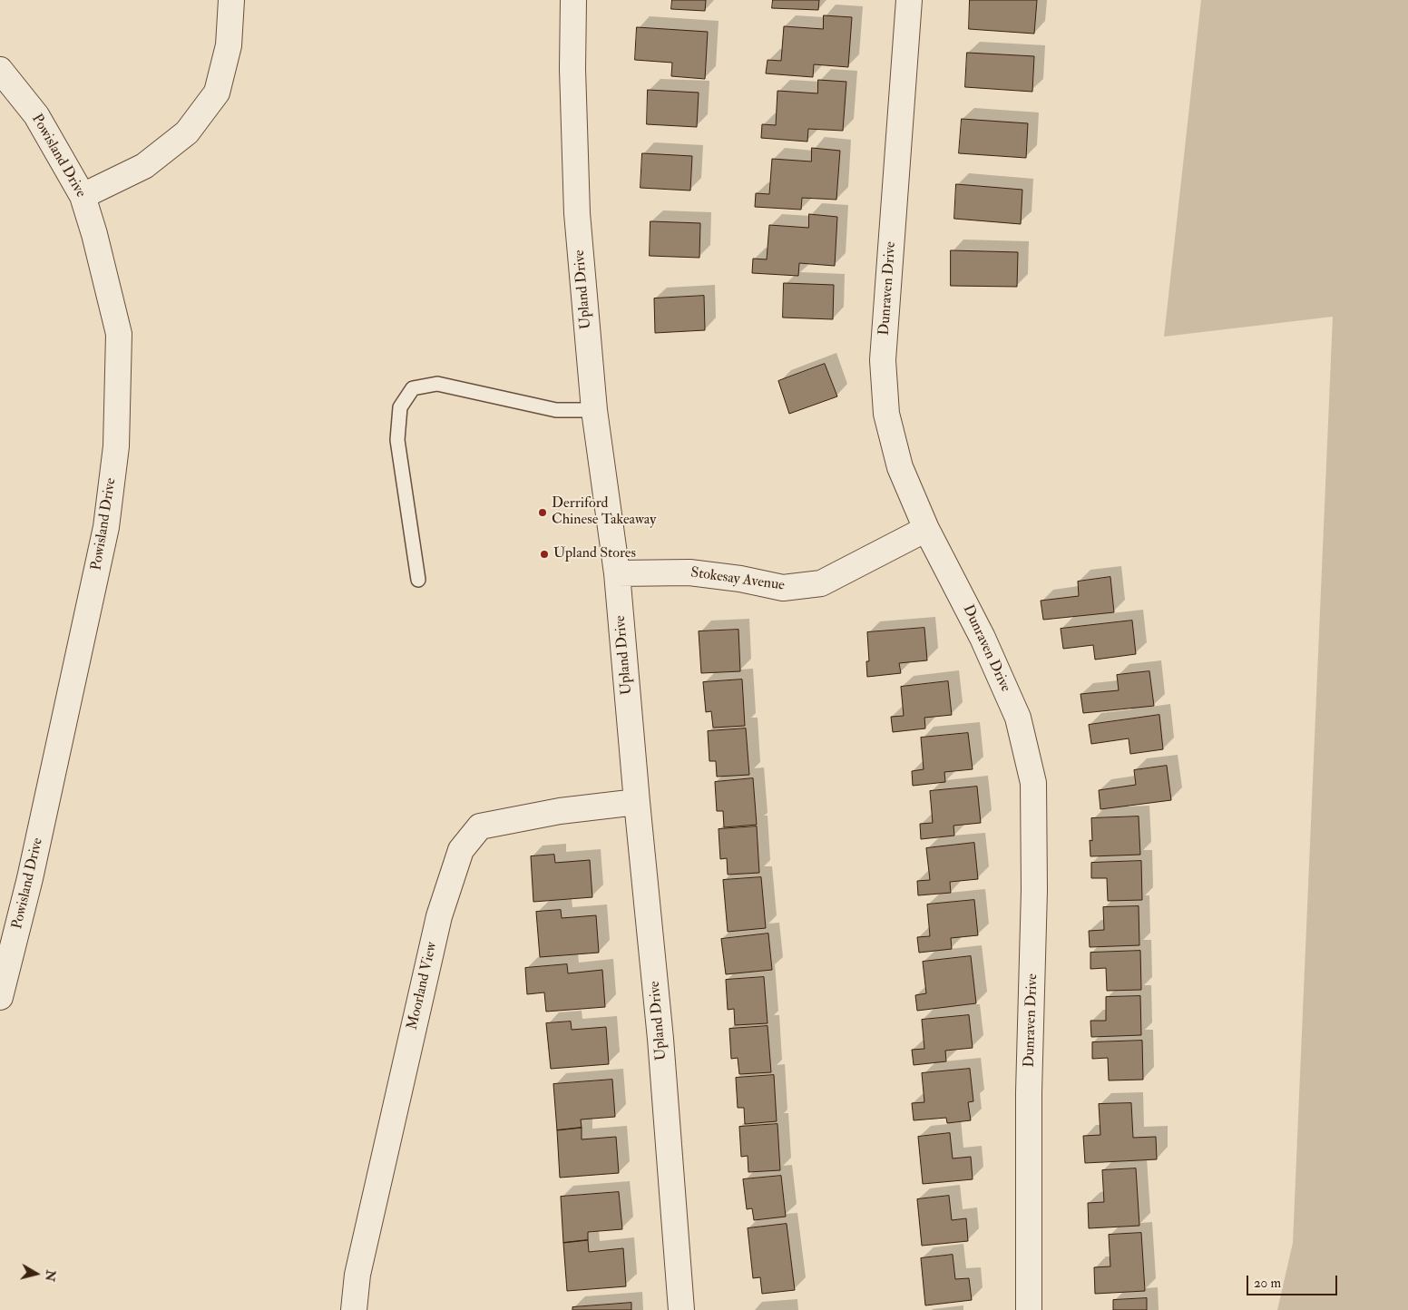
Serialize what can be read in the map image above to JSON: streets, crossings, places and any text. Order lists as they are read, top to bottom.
{
  "streets": {
    "street": [
      "Powisland Drive",
      "Dunraven Drive",
      "Upland Drive",
      "Stokesay Avenue",
      "Moorland View"
    ]
  },
  "crossings": [
    ["Dunraven Drive", "Stokesay Avenue"],
    ["Upland Drive", "Stokesay Avenue"],
    ["Upland Drive", "Moorland View"]
  ],
  "places": ["Derriford Chinese Takeaway", "Upland Stores"],
  "scale_bar": "20 m",
  "north": "right"
}
